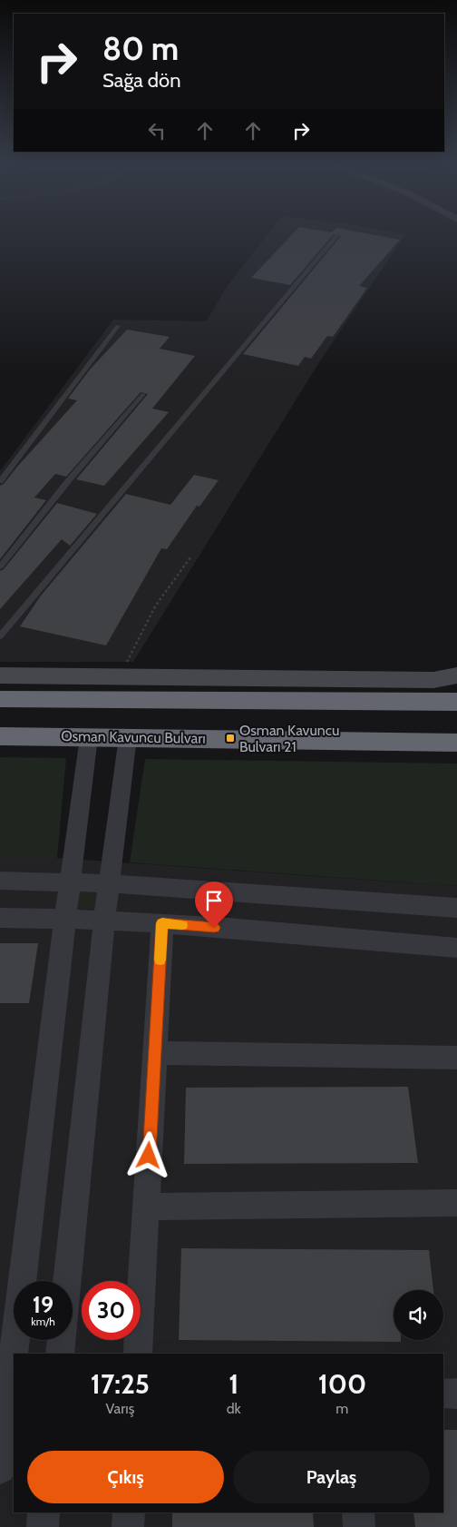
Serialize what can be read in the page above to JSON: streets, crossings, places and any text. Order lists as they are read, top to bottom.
{
  "streets": {
    "highway": ["Osman Kavuncu Bulvarı"]
  },
  "places": {
    "transit": ["Osman Kavuncu Bulvarı 21"]
  },
  "page": {
    "turn": ["80 m", "Sağa dön"],
    "speed": "19 km/h",
    "limit": "30",
    "eta": [
      "17:25",
      "Varış",
      "1",
      "dk",
      "100",
      "m"
    ],
    "buttons": ["Çıkış", "Paylaş"]
  }
}
